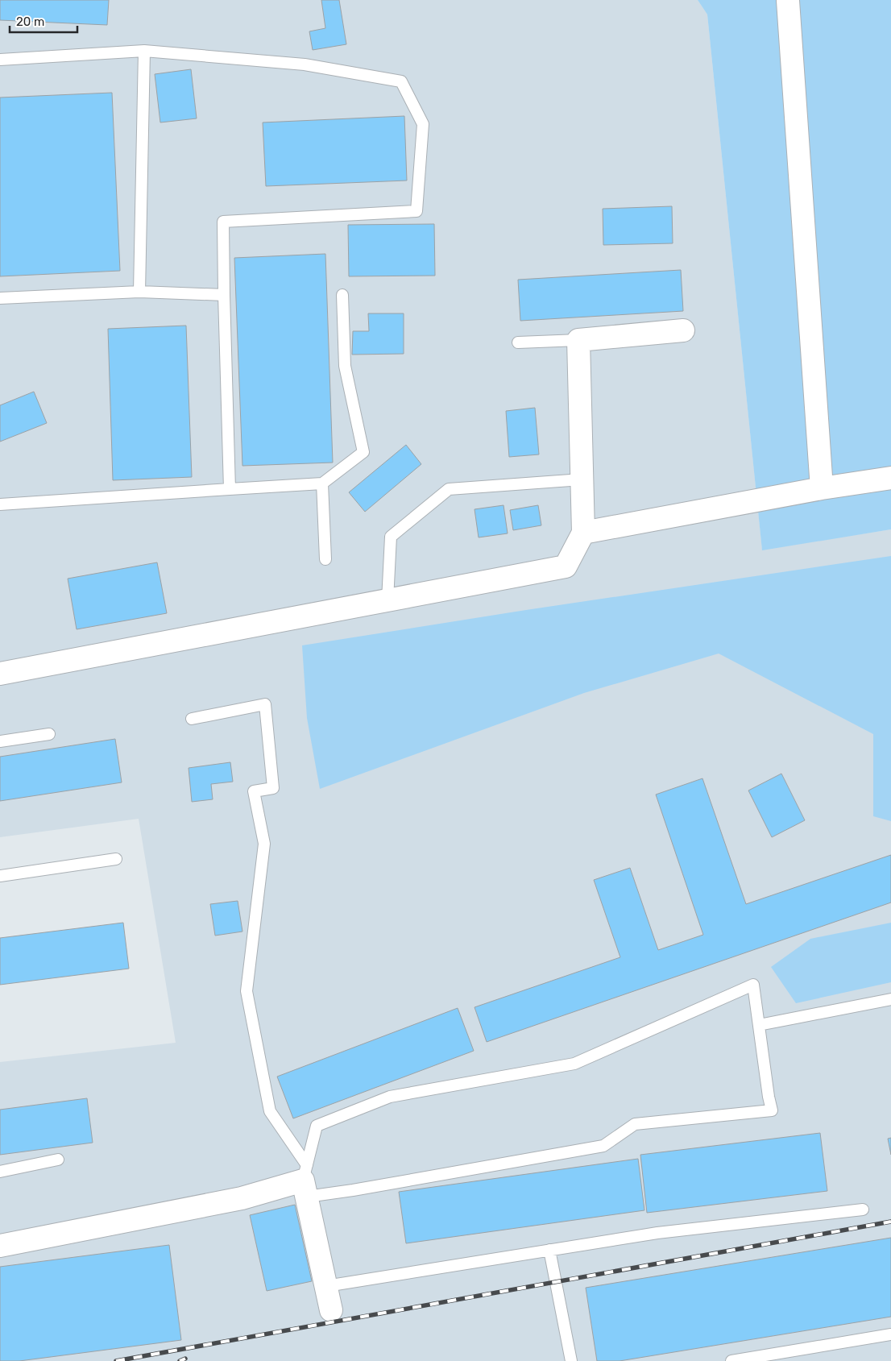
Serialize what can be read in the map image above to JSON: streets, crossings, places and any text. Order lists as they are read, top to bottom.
{
  "scale_bar": "20 m"
}
